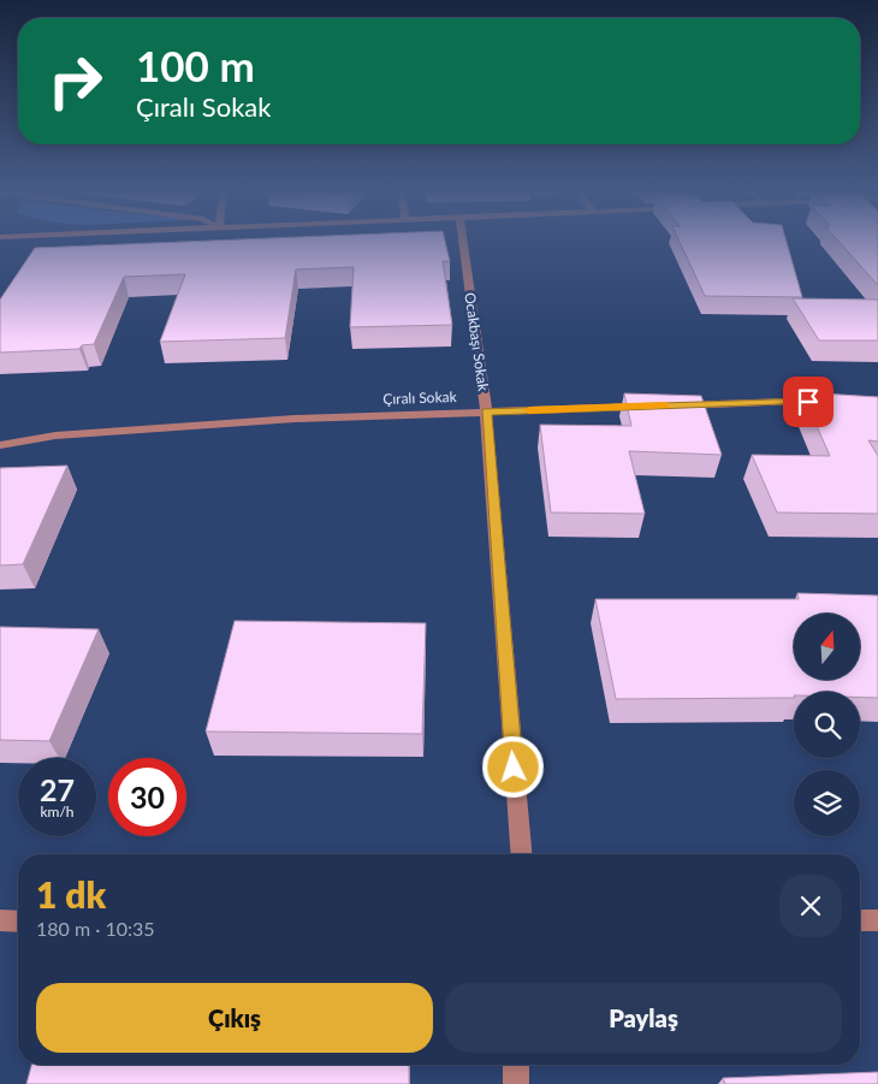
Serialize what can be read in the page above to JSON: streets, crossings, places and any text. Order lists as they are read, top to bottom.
{
  "streets": {
    "street": ["Ocakbaşı Sokak", "Çıralı Sokak"]
  },
  "crossings": [
    ["Ocakbaşı Sokak", "Çıralı Sokak"]
  ],
  "north": "top",
  "page": {
    "turn": ["100 m", "Çıralı Sokak"],
    "speed": "27 km/h",
    "limit": "30",
    "heading": ["1 dk", "180 m · 10:35"],
    "buttons": ["Çıkış", "Paylaş"]
  }
}
